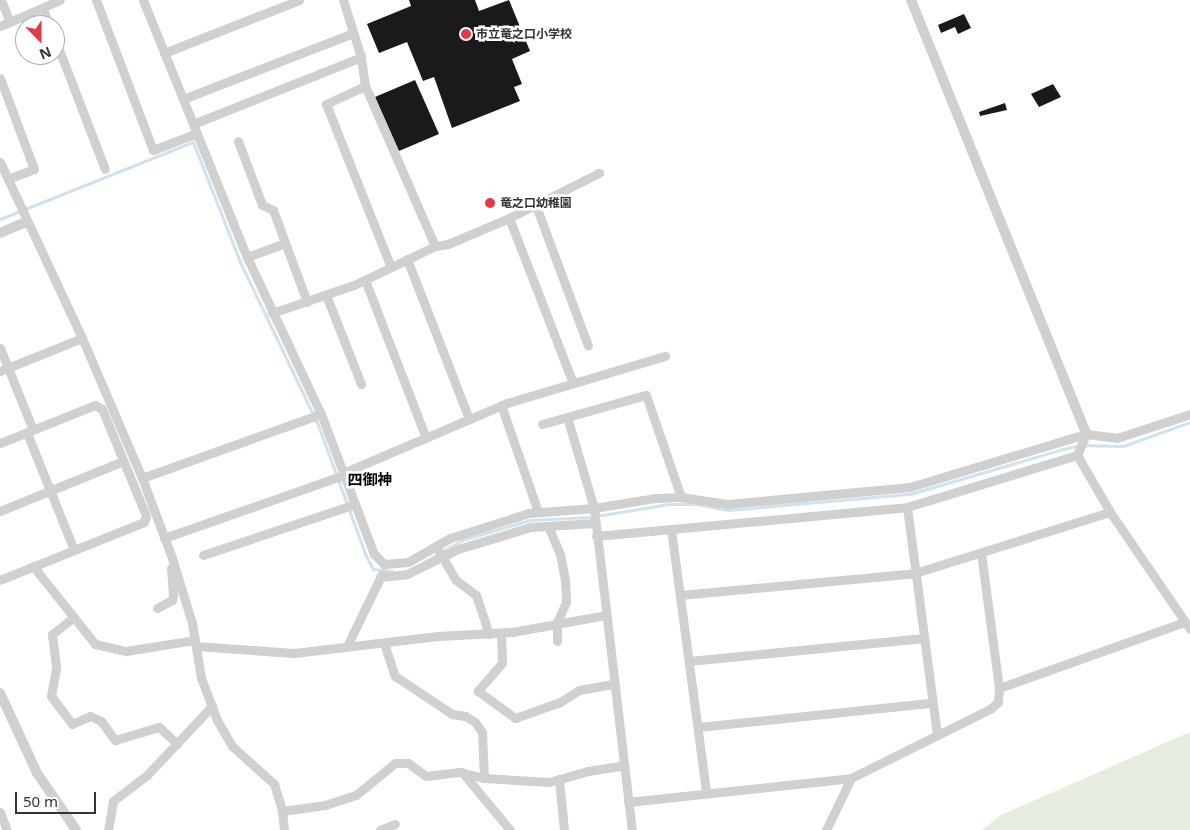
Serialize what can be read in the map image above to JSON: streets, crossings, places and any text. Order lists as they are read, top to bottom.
{
  "districts": ["四御神"],
  "places": ["市立竜之口小学校", "竜之口幼稚園"],
  "scale_bar": "50 m",
  "north": "bottom"
}
